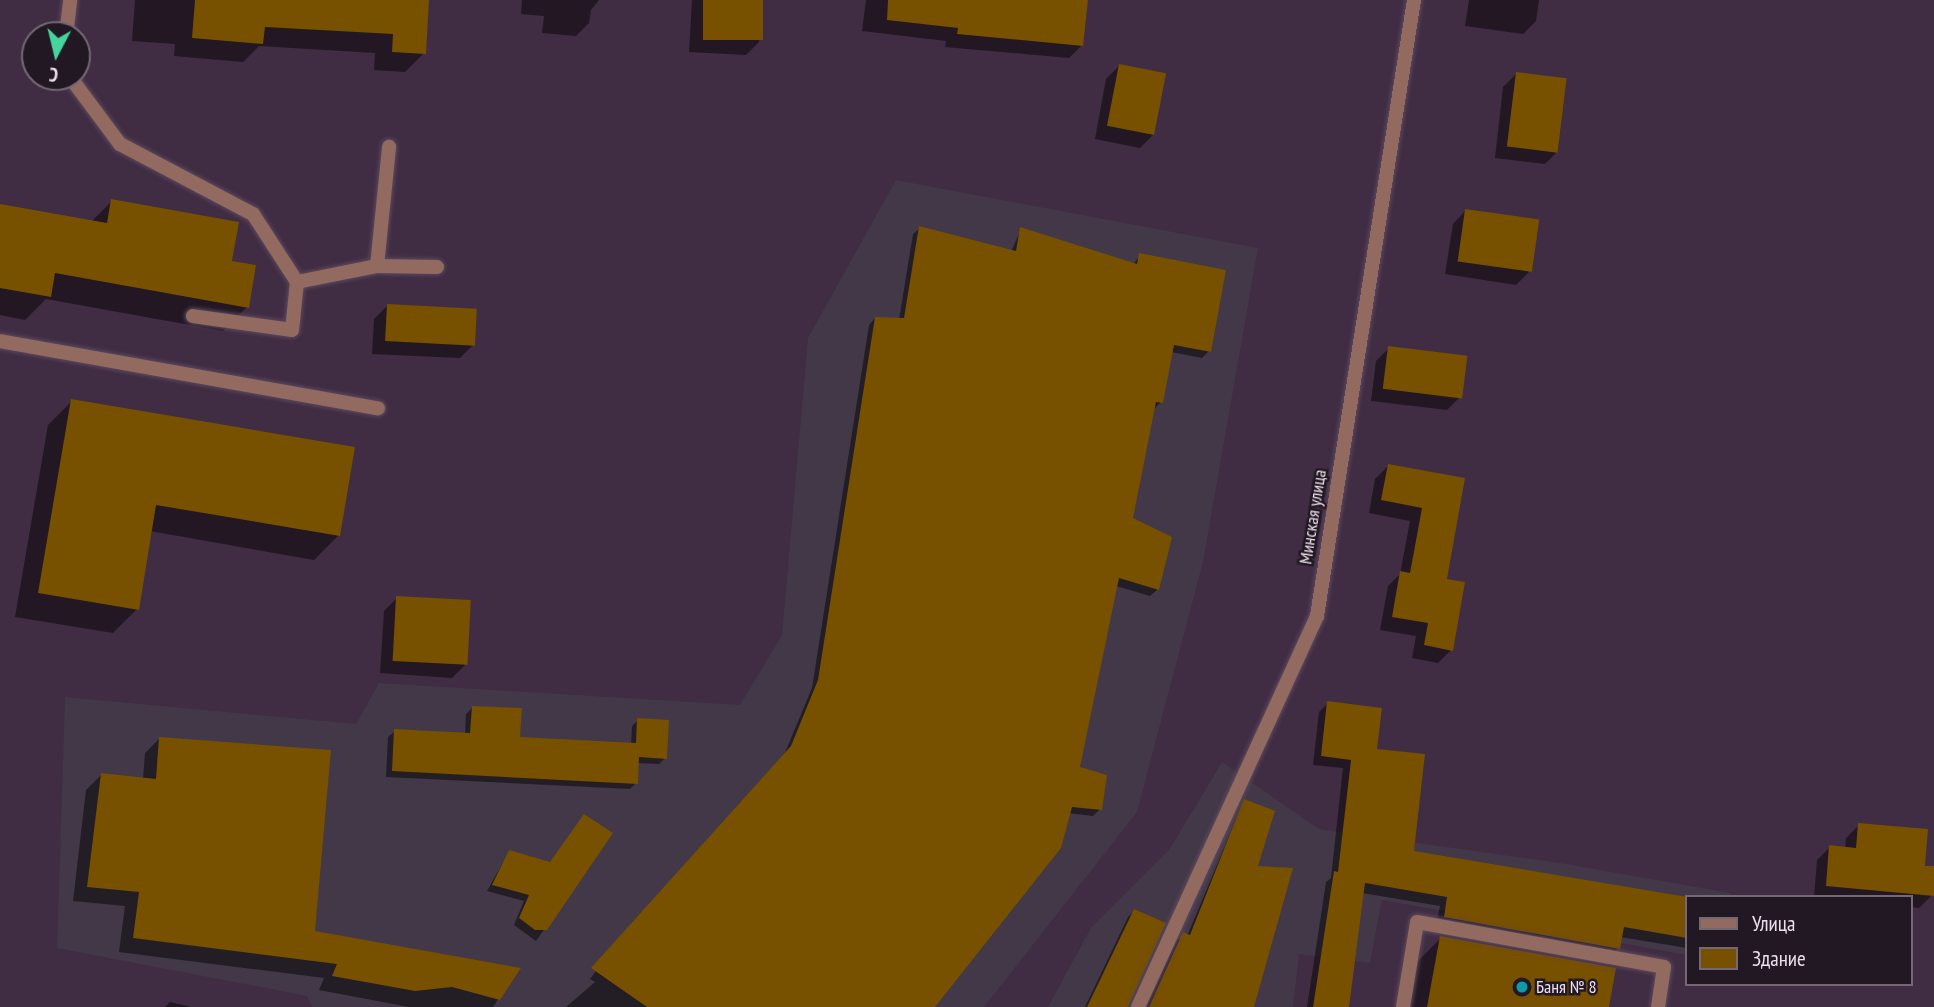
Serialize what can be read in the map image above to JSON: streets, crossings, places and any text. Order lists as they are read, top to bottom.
{
  "streets": {
    "street": ["Минская улица"]
  },
  "places": ["Баня № 8"],
  "legend": ["Улица", "Здание"],
  "north": "bottom"
}
